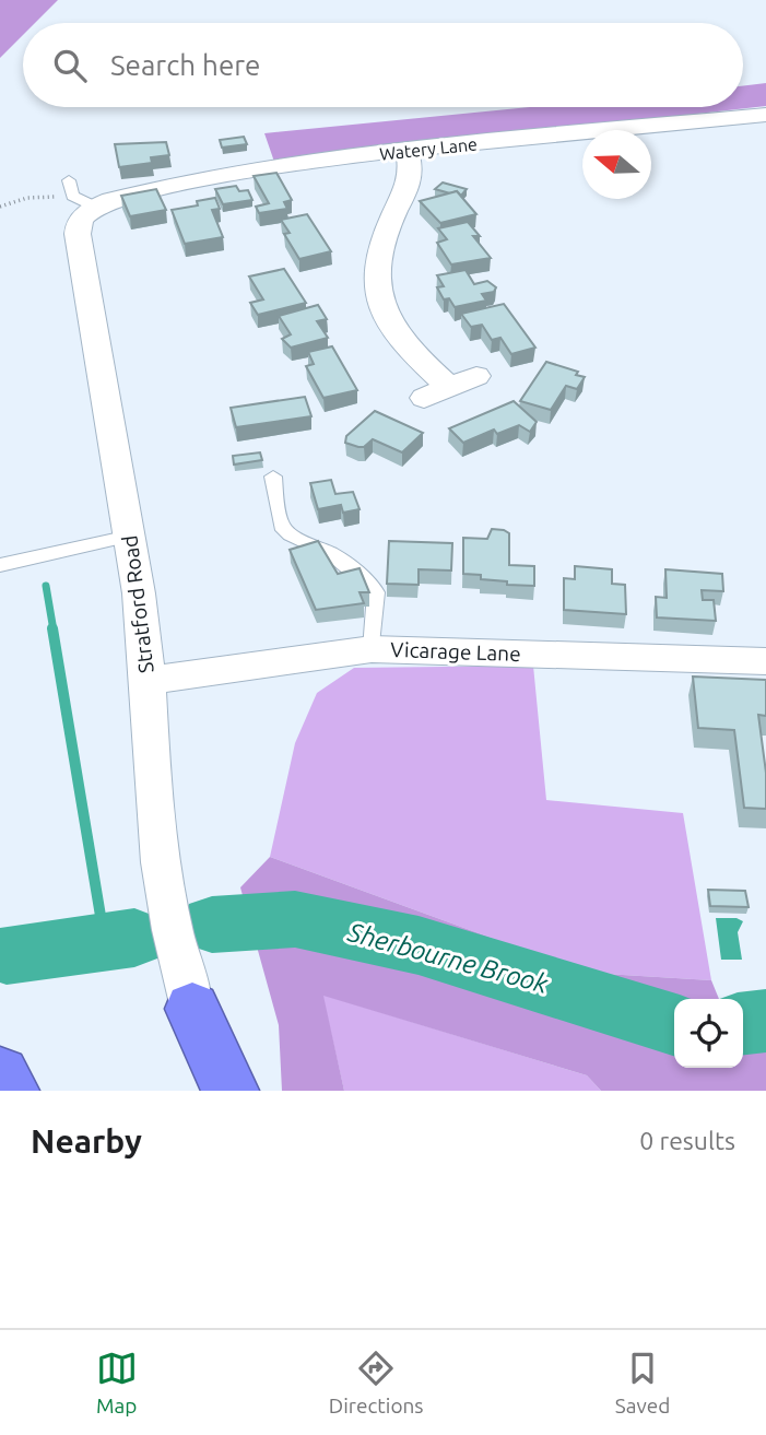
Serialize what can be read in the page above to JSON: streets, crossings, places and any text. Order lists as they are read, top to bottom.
{
  "streets": {
    "street": ["Watery Lane", "Stratford Road", "Vicarage Lane"]
  },
  "crossings": [
    ["Watery Lane", "Stratford Road"],
    ["Stratford Road", "Vicarage Lane"]
  ],
  "water": ["Sherbourne Brook"],
  "north": "left",
  "page": {
    "search": "Search here",
    "heading": ["Nearby", "0 results"],
    "nav": ["Map", "Directions", "Saved"]
  }
}
